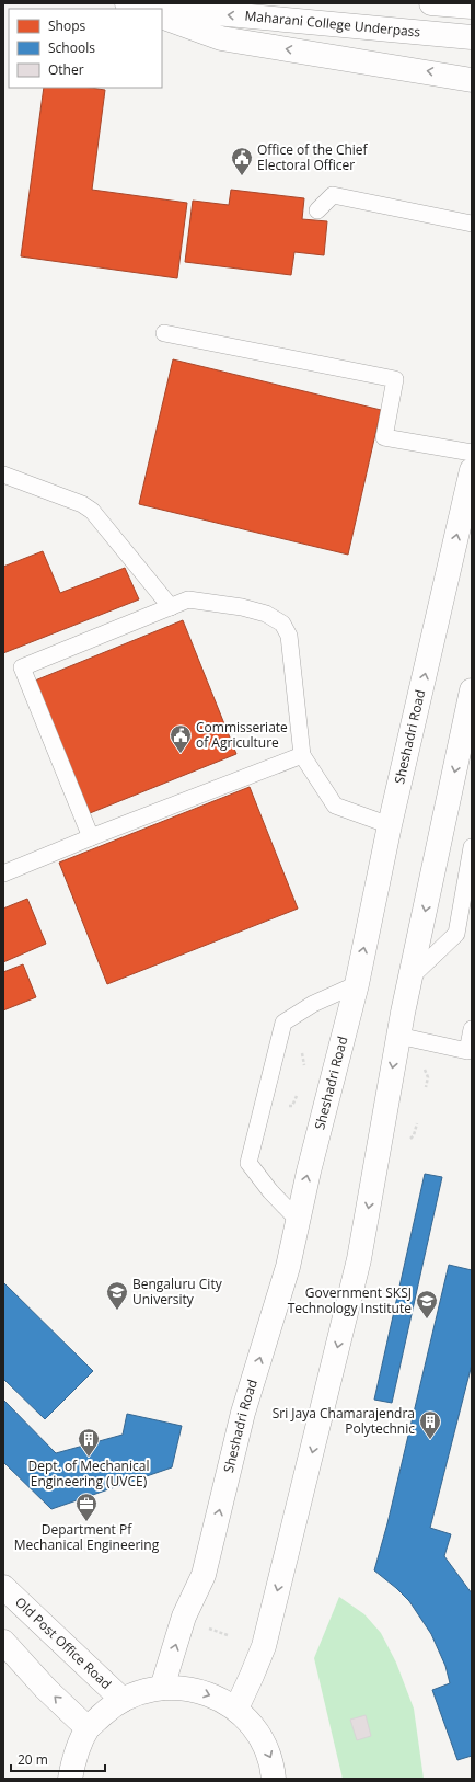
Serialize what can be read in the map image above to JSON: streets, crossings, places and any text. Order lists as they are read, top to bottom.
{
  "streets": {
    "main road": ["Maharani College Underpass", "Sheshadri Road", "Old Post Office Road"]
  },
  "places": {
    "public building": ["Office of the Chief Electoral Officer", "Commisseriate of Agriculture"],
    "school or university": ["Bengaluru City University", "Government SKSJ Technology Institute"],
    "building": ["Sri Jaya Chamarajendra Polytechnic", "Dept. of Mechanical Engineering (UVCE)"],
    "office": ["Department Pf Mechanical Engineering"]
  },
  "legend": ["Shops", "Schools", "Other"],
  "scale_bar": "20 m"
}
